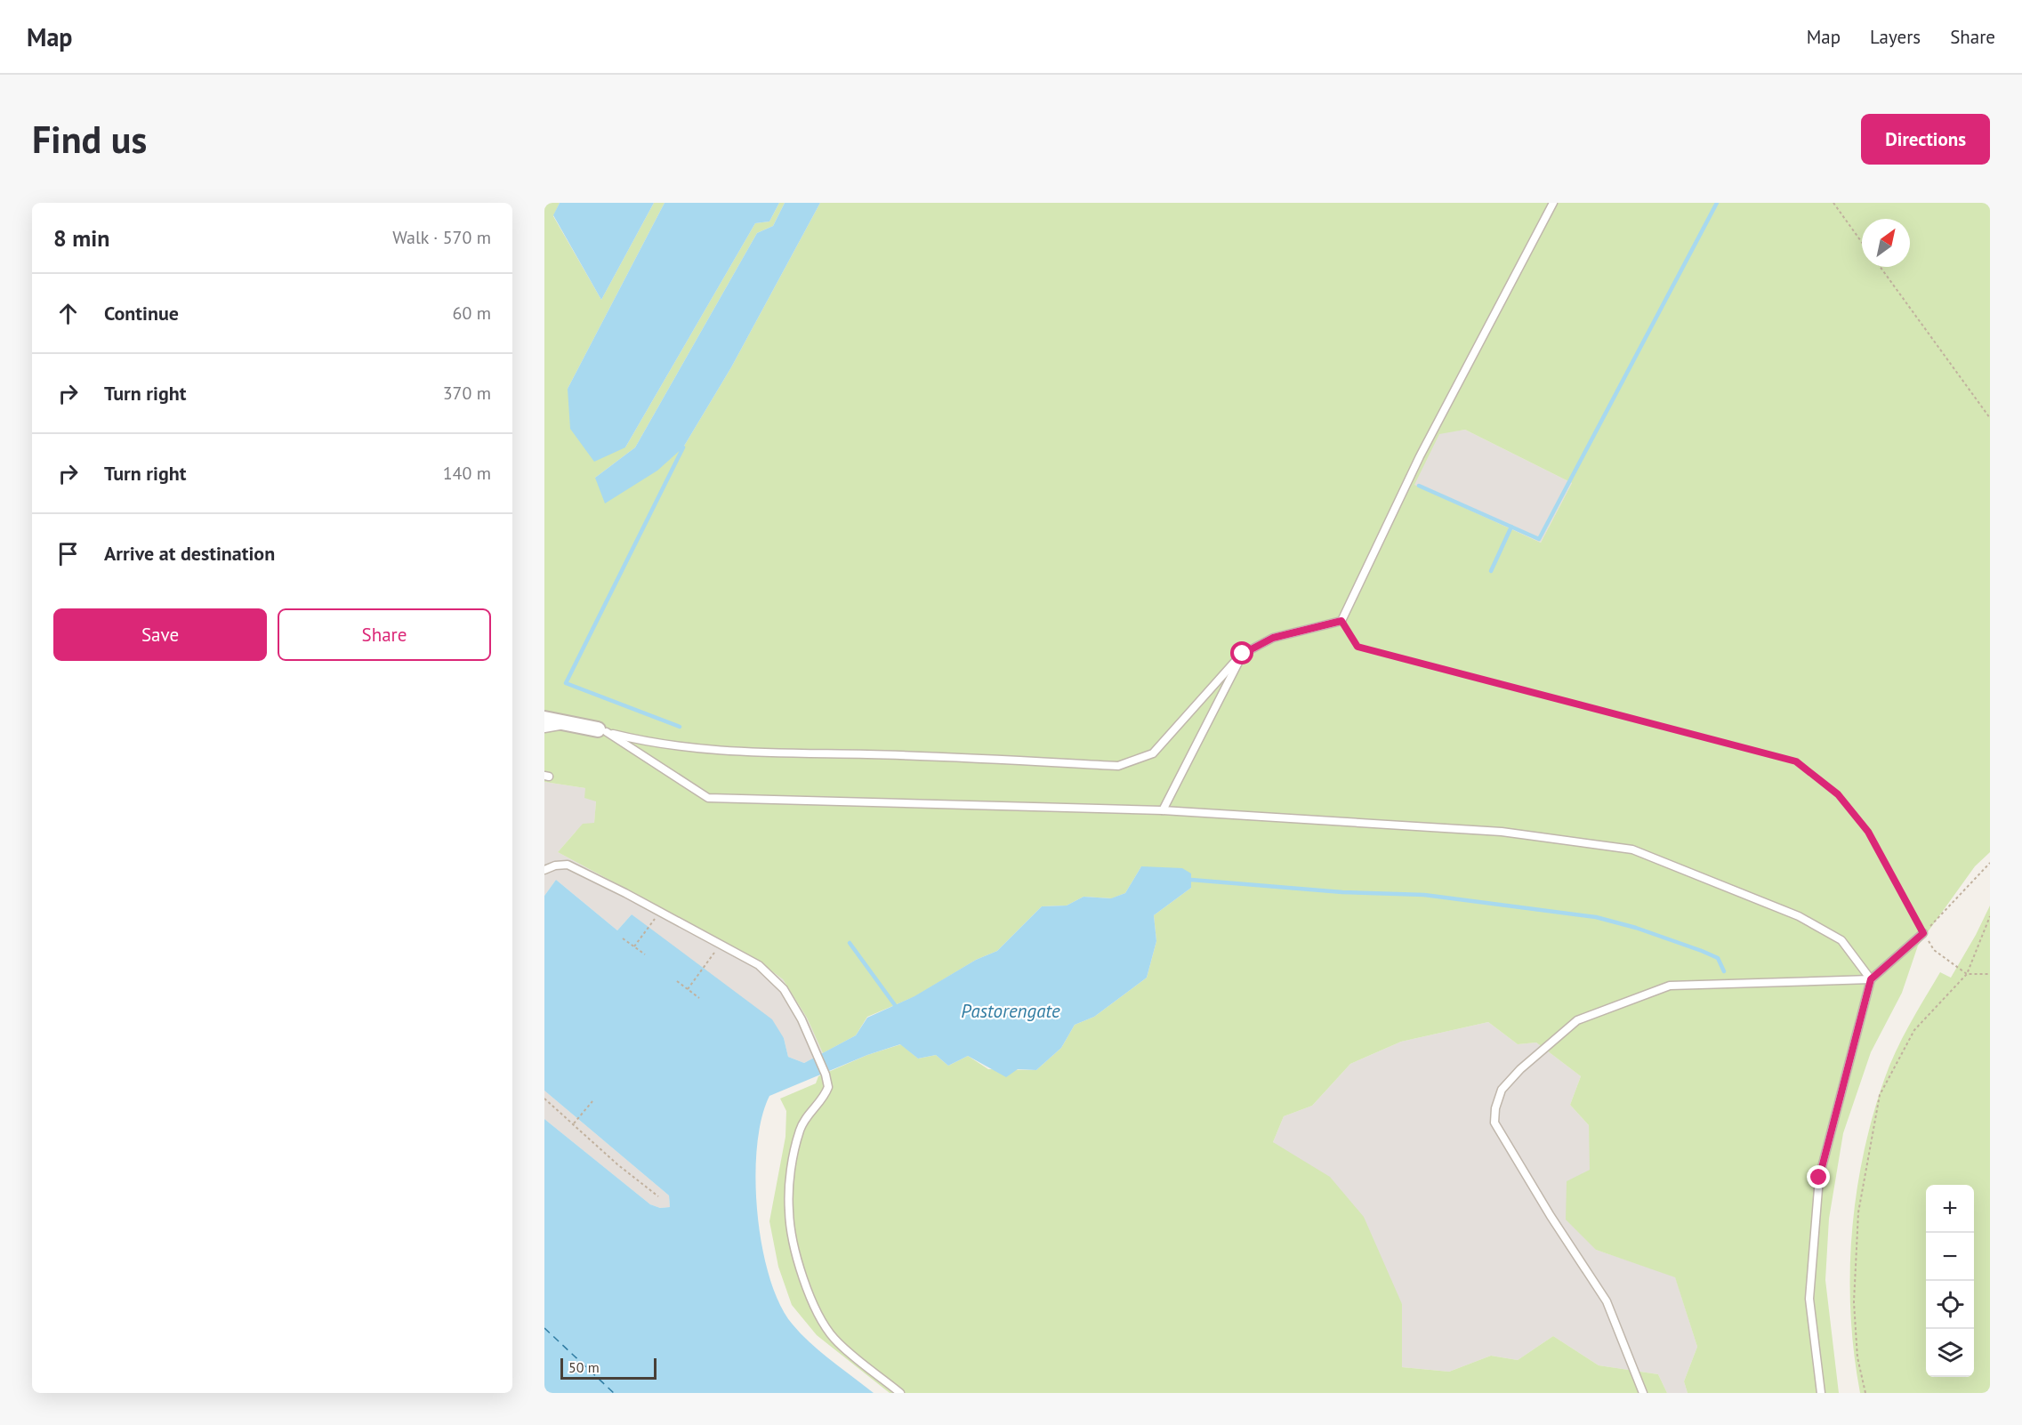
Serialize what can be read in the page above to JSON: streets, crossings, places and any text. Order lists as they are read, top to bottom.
{
  "water": ["Pastorengate"],
  "scale_bar": "50 m",
  "north": "top right",
  "page": {
    "header": "Map",
    "nav": ["Map", "Layers", "Share"],
    "buttons": [
      "Directions",
      ["Save", "Share"]
    ],
    "title": "Find us",
    "heading": ["8 min", "Walk · 570 m"],
    "list": [
      ["Continue", "60 m"],
      ["Turn right", "370 m"],
      ["Turn right", "140 m"],
      "Arrive at destination"
    ],
    "map_buttons": ["+", "−"],
    "scale": "50 m"
  }
}
